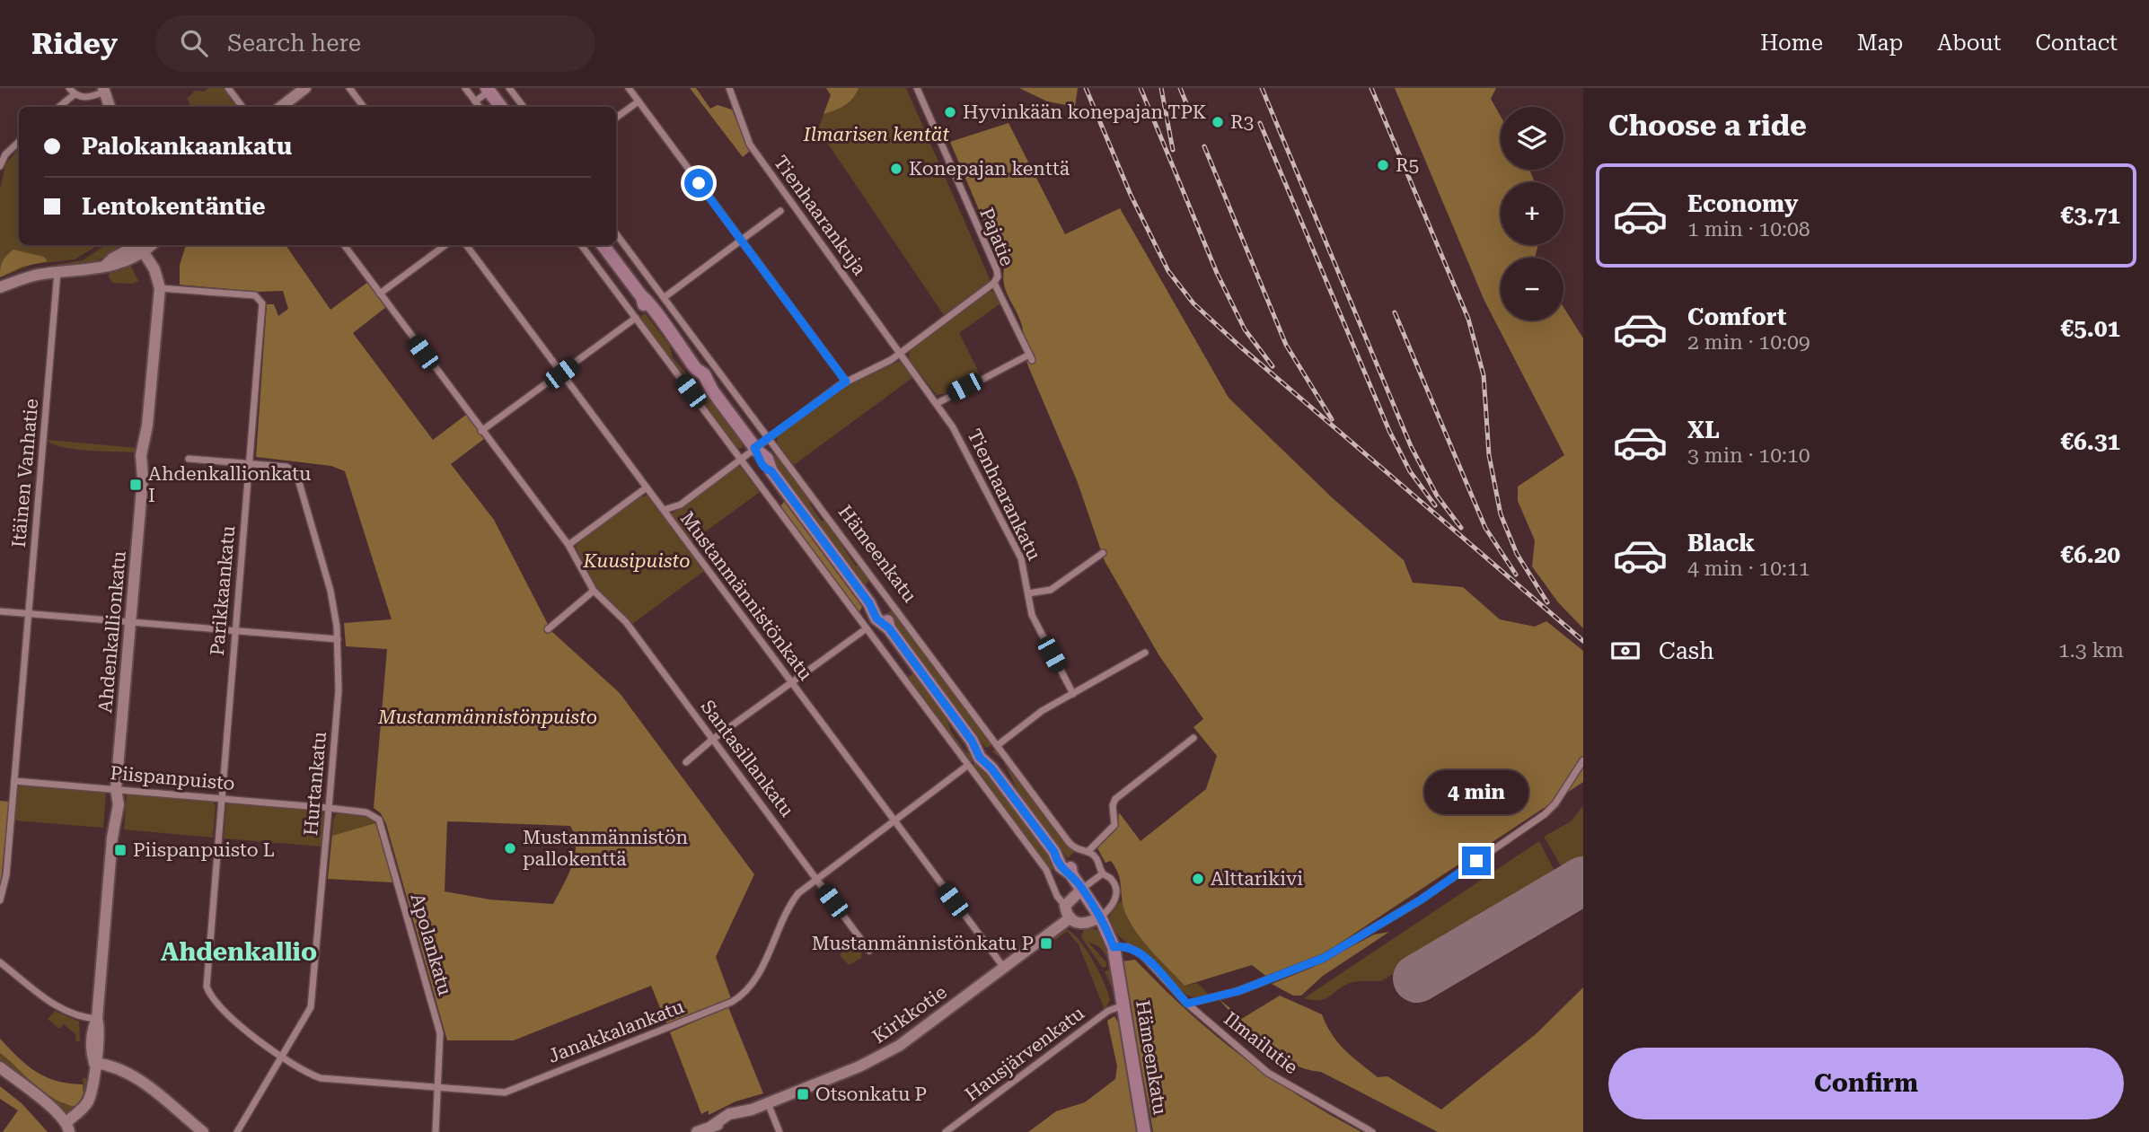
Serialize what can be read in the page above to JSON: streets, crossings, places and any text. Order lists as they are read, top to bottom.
{
  "streets": {
    "main road": ["Hämeenkatu"],
    "street": [
      "Tienhaarankuja",
      "Pajatie",
      "Itäinen Vanhatie",
      "Tienhaarankatu",
      "Parikkaankatu",
      "Mustanmännistönkatu",
      "Ahdenkallionkatu",
      "Santasillankatu",
      "Piispanpuisto",
      "Hurtankatu",
      "Apolankatu",
      "Kirkkotie",
      "Janakkalankatu",
      "Ilmailutie",
      "Hausjärvenkatu"
    ]
  },
  "crossings": [
    ["Tienhaarankuja", "Tienhaarankatu"],
    ["Pajatie", "Tienhaarankatu"],
    ["Itäinen Vanhatie", "Piispanpuisto"],
    ["Hämeenkatu", "Ilmailutie"],
    ["Hämeenkatu", "Hausjärvenkatu"],
    ["Parikkaankatu", "Ahdenkallionkatu"],
    ["Parikkaankatu", "Piispanpuisto"],
    ["Parikkaankatu", "Hurtankatu"],
    ["Parikkaankatu", "Janakkalankatu"],
    ["Mustanmännistönkatu", "Kirkkotie"],
    ["Mustanmännistönkatu", "Janakkalankatu"],
    ["Ahdenkallionkatu", "Piispanpuisto"],
    ["Santasillankatu", "Janakkalankatu"],
    ["Piispanpuisto", "Hurtankatu"],
    ["Piispanpuisto", "Apolankatu"],
    ["Hurtankatu", "Apolankatu"],
    ["Hurtankatu", "Janakkalankatu"],
    ["Apolankatu", "Janakkalankatu"]
  ],
  "districts": ["Ahdenkallio"],
  "parks": ["Ilmarisen kentät", "Kuusipuisto", "Mustanmännistönpuisto"],
  "places": {
    "other": [
      "Hyvinkään konepajan TPK",
      "R3",
      "R5",
      "Konepajan kenttä",
      "Mustanmännistön pallokenttä",
      "Alttarikivi"
    ],
    "transit": [
      "Ahdenkallionkatu I",
      "Piispanpuisto L",
      "Mustanmännistönkatu P",
      "Otsonkatu P"
    ]
  },
  "page": {
    "header": "Ridey",
    "search": "Search here",
    "nav": [
      "Home",
      "Map",
      "About",
      "Contact"
    ],
    "heading": "Choose a ride",
    "map_buttons": ["+", "−"],
    "banner": ["Palokankaankatu", "Lentokentäntie"],
    "list": [
      {
        "name": "Economy",
        "note": "1 min · 10:08",
        "value": "€3.71"
      },
      {
        "name": "Comfort",
        "note": "2 min · 10:09",
        "value": "€5.01"
      },
      {
        "name": "XL",
        "note": "3 min · 10:10",
        "value": "€6.31"
      },
      {
        "name": "Black",
        "note": "4 min · 10:11",
        "value": "€6.20"
      }
    ],
    "pay": ["Cash", "1.3 km"],
    "bubble": "4 min",
    "buttons": "Confirm"
  }
}
